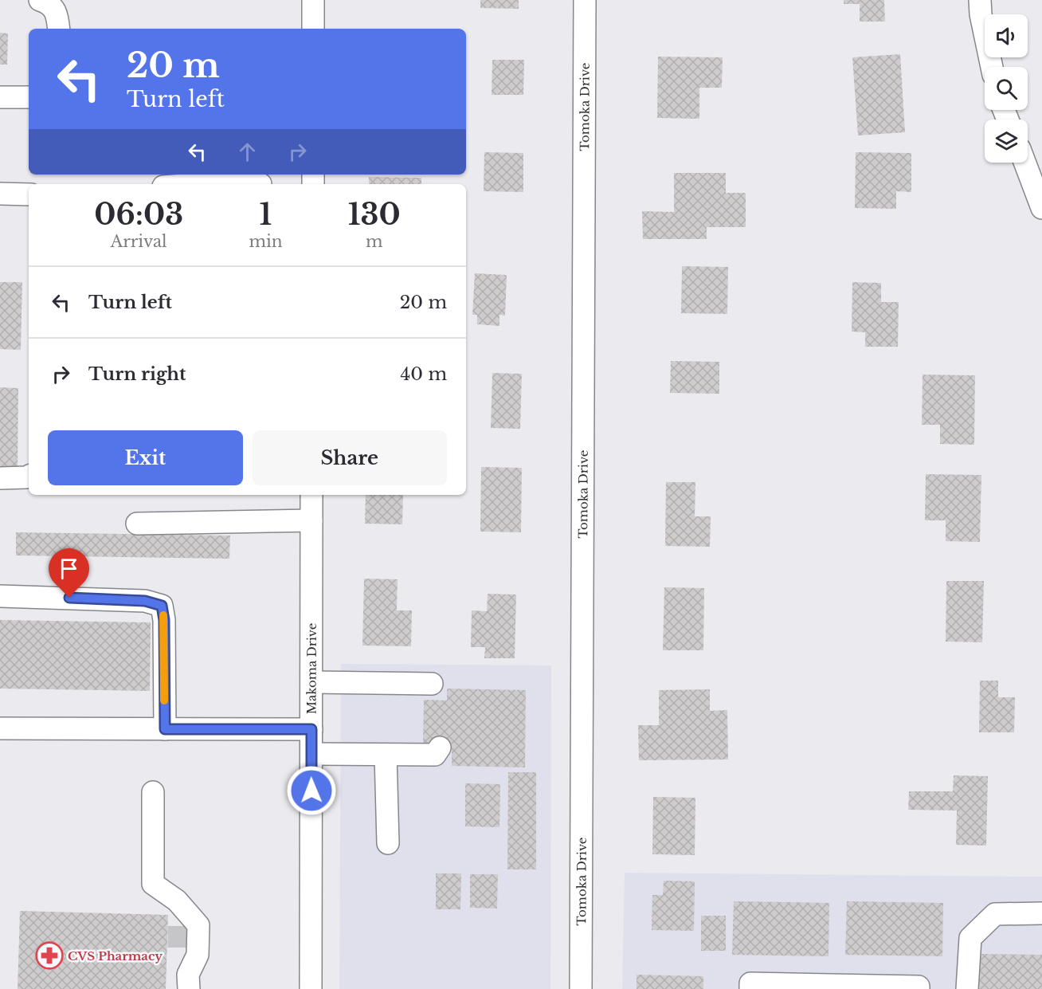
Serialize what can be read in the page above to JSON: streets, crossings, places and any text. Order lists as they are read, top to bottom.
{
  "streets": {
    "street": ["Tomoka Drive", "Makoma Drive"]
  },
  "places": {
    "pharmacy": ["CVS Pharmacy"]
  },
  "page": {
    "turn": ["20 m", "Turn left"],
    "eta": [
      "06:03",
      "Arrival",
      "1",
      "min",
      "130",
      "m"
    ],
    "list": [
      {
        "name": "Turn left",
        "value": "20 m"
      },
      {
        "name": "Turn right",
        "value": "40 m"
      }
    ],
    "buttons": ["Exit", "Share"]
  }
}
